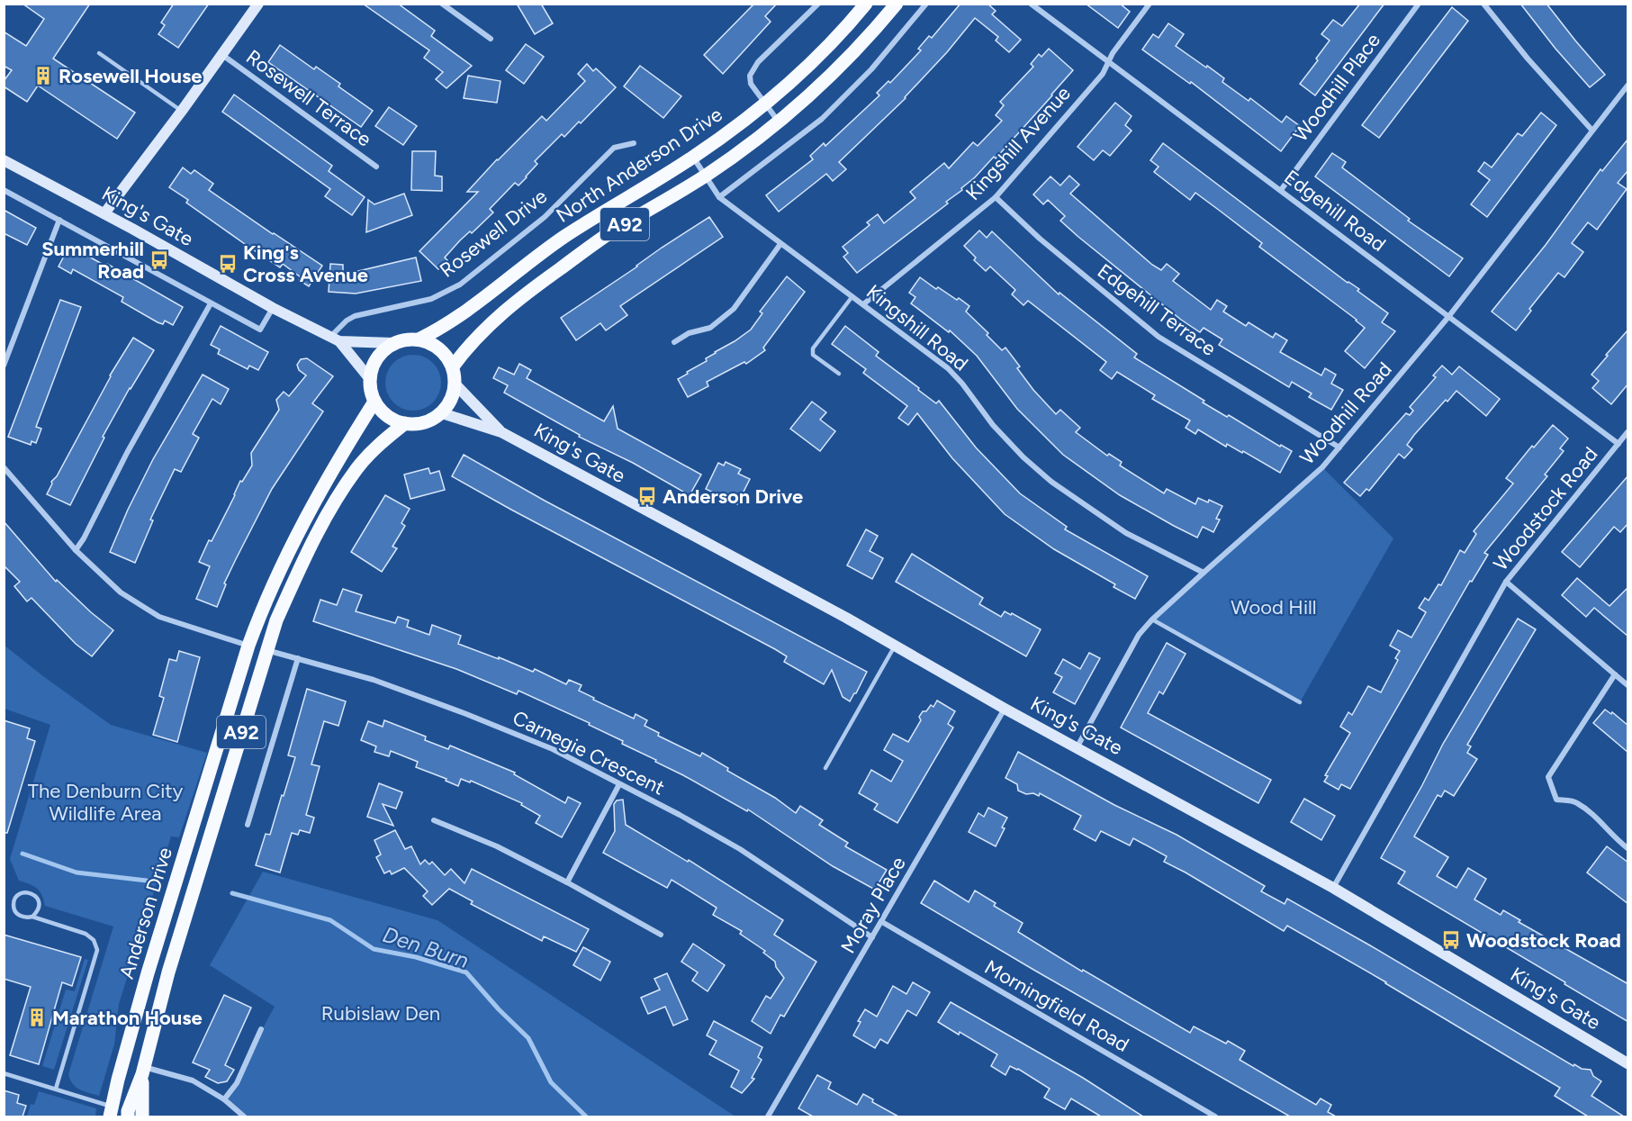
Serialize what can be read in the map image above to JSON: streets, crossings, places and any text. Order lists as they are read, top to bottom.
{
  "streets": {
    "main road": ["North Anderson Drive", "A92", "Anderson Drive"],
    "street": [
      "Woodhill Place",
      "Rosewell Terrace",
      "Kingshill Avenue",
      "Edgehill Road",
      "King's Gate",
      "Rosewell Drive",
      "Edgehill Terrace",
      "Kingshill Road",
      "Woodhill Road",
      "Woodstock Road",
      "Carnegie Crescent",
      "Moray Place",
      "Morningfield Road"
    ]
  },
  "crossings": [
    ["Woodhill Place", "Edgehill Road"],
    ["Kingshill Avenue", "Edgehill Road"],
    ["Kingshill Avenue", "Edgehill Terrace"],
    ["Kingshill Avenue", "Kingshill Road"],
    ["North Anderson Drive", "King's Gate"],
    ["North Anderson Drive", "A92"],
    ["North Anderson Drive", "Kingshill Road"],
    ["North Anderson Drive", "Anderson Drive"],
    ["Edgehill Road", "Woodhill Road"],
    ["Edgehill Road", "Woodstock Road"],
    ["King's Gate", "A92"],
    ["King's Gate", "Rosewell Drive"],
    ["King's Gate", "Woodhill Road"],
    ["King's Gate", "Woodstock Road"],
    ["King's Gate", "Moray Place"],
    ["King's Gate", "Anderson Drive"],
    ["A92", "Anderson Drive"],
    ["Edgehill Terrace", "Woodhill Road"],
    ["Kingshill Road", "Woodhill Road"],
    ["Carnegie Crescent", "Moray Place"],
    ["Carnegie Crescent", "Anderson Drive"],
    ["Moray Place", "Morningfield Road"]
  ],
  "water": ["Den Burn"],
  "parks": ["Wood Hill", "The Denburn City Wildlife Area", "Rubislaw Den"],
  "places": {
    "building": ["Rosewell House", "Marathon House"],
    "bus stop": [
      "Summerhill Road",
      "King's Cross Avenue",
      "Anderson Drive",
      "Woodstock Road"
    ]
  }
}
